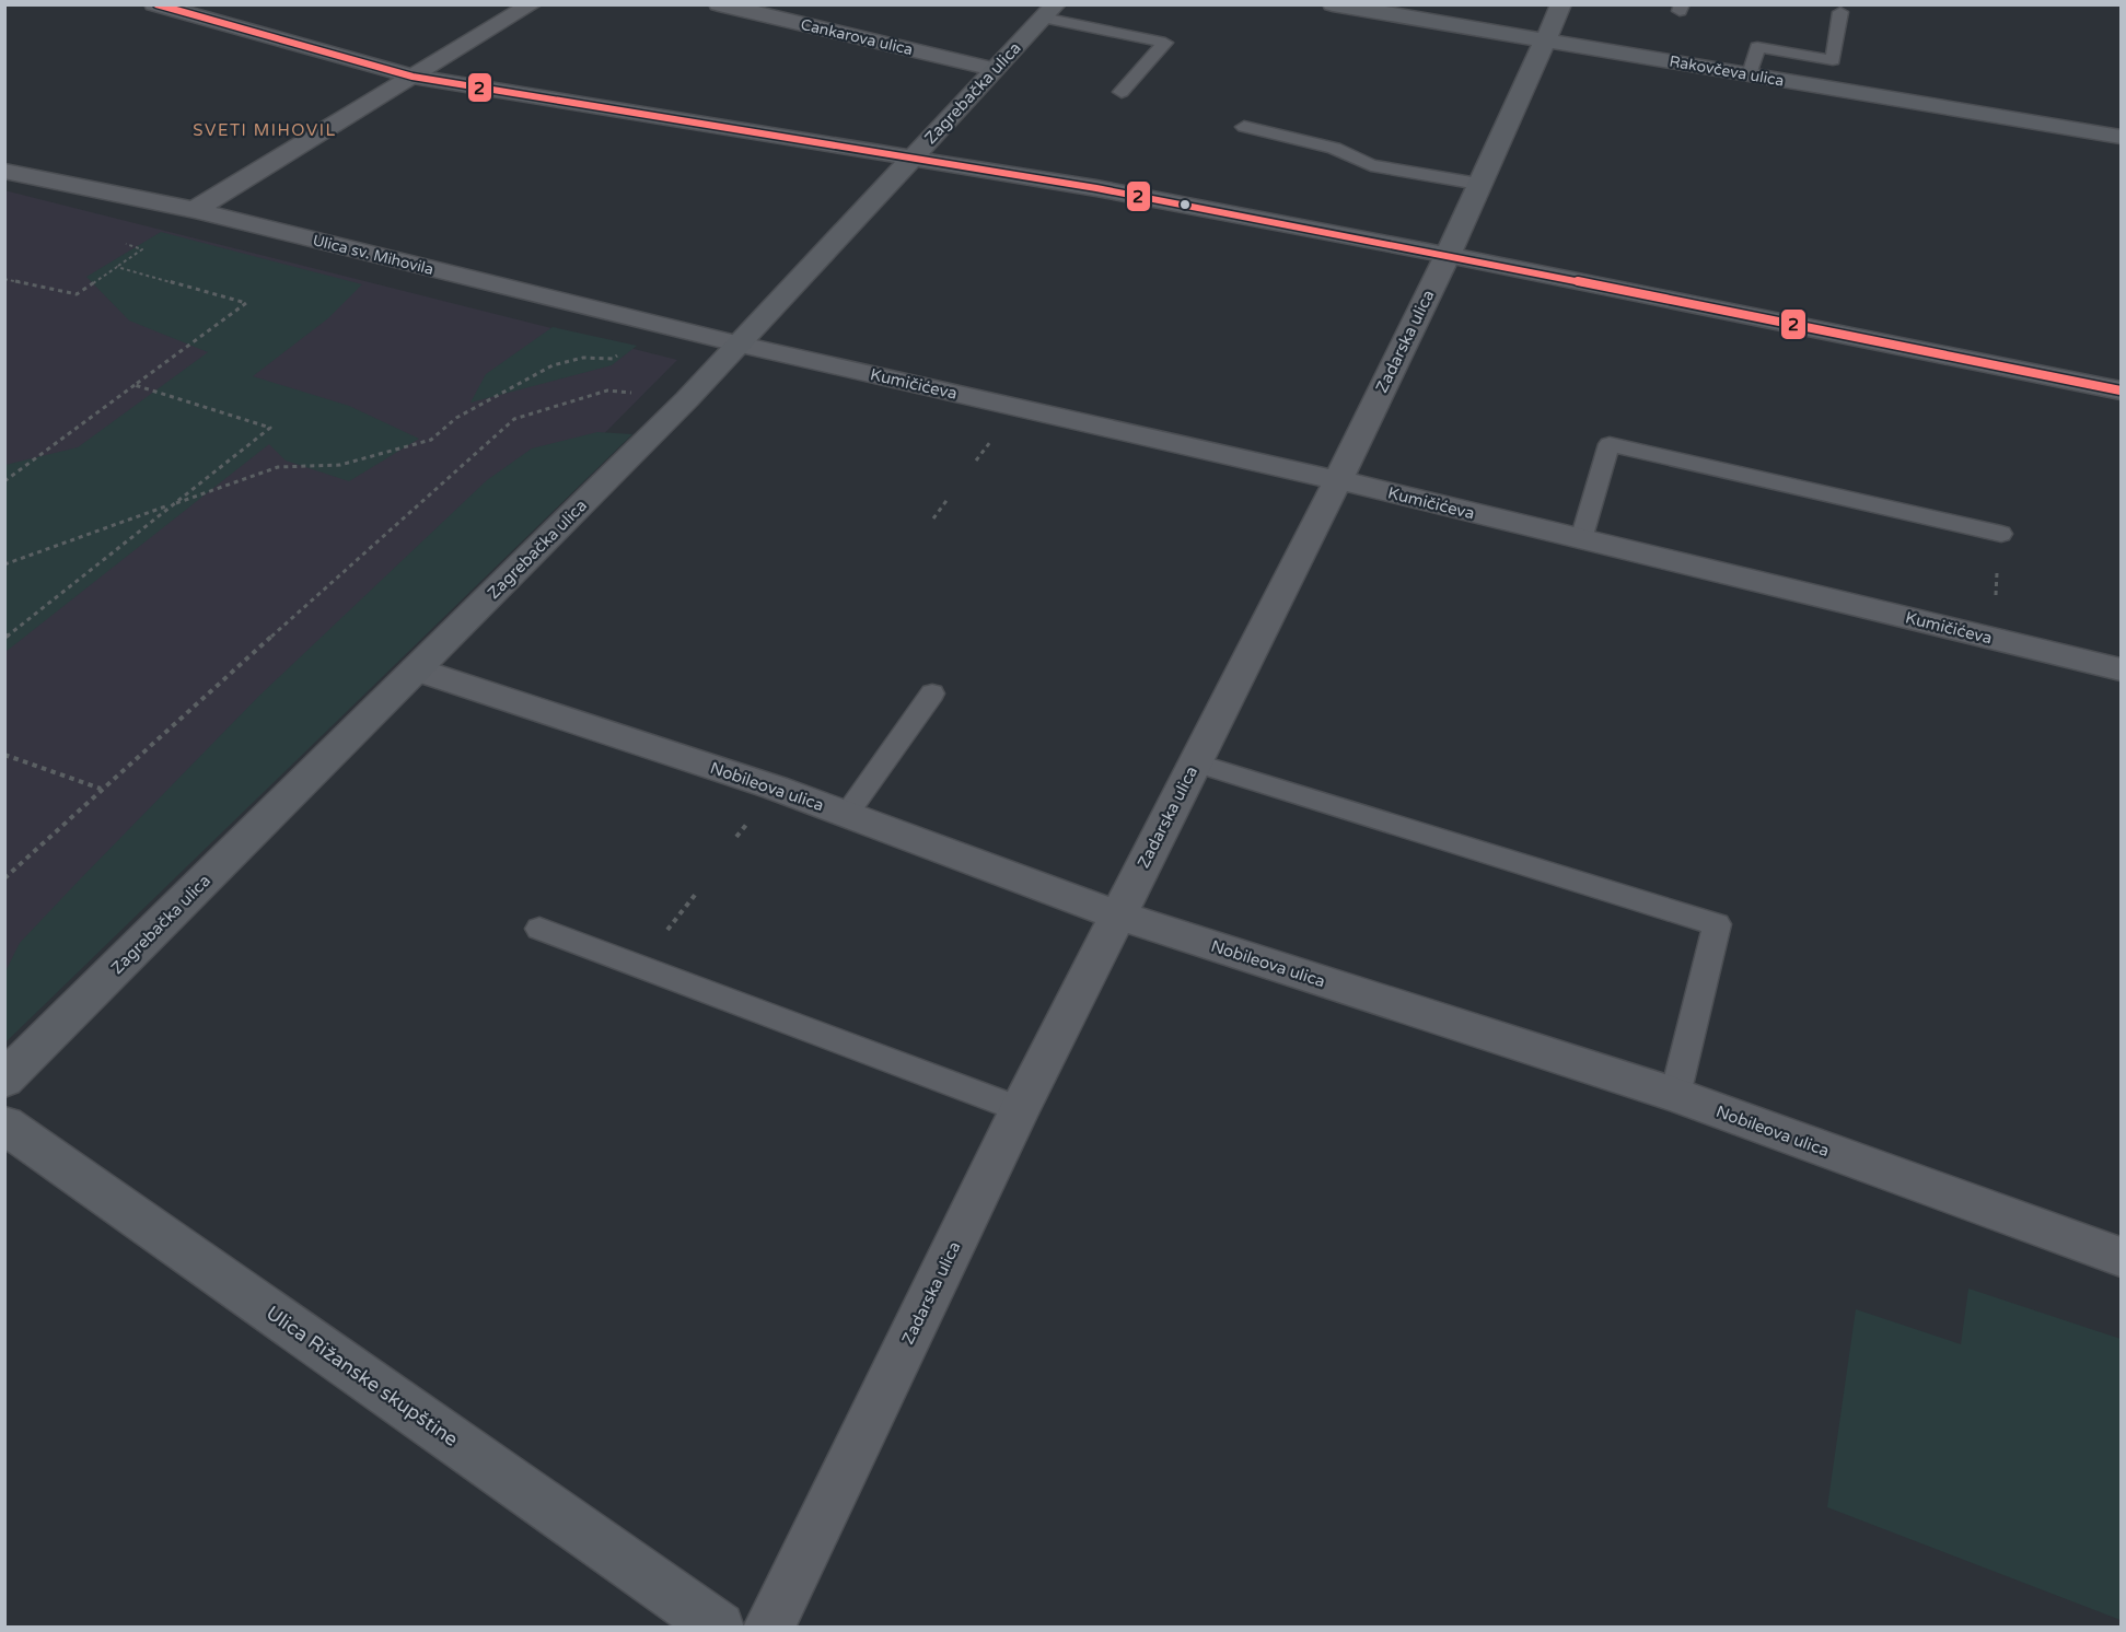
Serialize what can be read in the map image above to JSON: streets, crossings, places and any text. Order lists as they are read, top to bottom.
{
  "streets": {
    "main road": [
      "Rakovčeva ulica",
      "Zagrebačka ulica",
      "Zadarska ulica",
      "Ulica Rižanske skupštine"
    ],
    "street": [
      "Cankarova ulica",
      "Ulica sv. Mihovila",
      "Kumičićeva",
      "Nobileova ulica"
    ]
  },
  "crossings": [
    ["Cankarova ulica", "Zagrebačka ulica"],
    ["Rakovčeva ulica", "Zadarska ulica"],
    ["Zagrebačka ulica", "Ulica sv. Mihovila"],
    ["Zagrebačka ulica", "Kumičićeva"],
    ["Zagrebačka ulica", "Nobileova ulica"],
    ["Ulica sv. Mihovila", "Kumičićeva"],
    ["Zadarska ulica", "Kumičićeva"],
    ["Zadarska ulica", "Nobileova ulica"]
  ],
  "districts": ["SVETI MIHOVIL"],
  "lines": ["transit line 2"]
}
